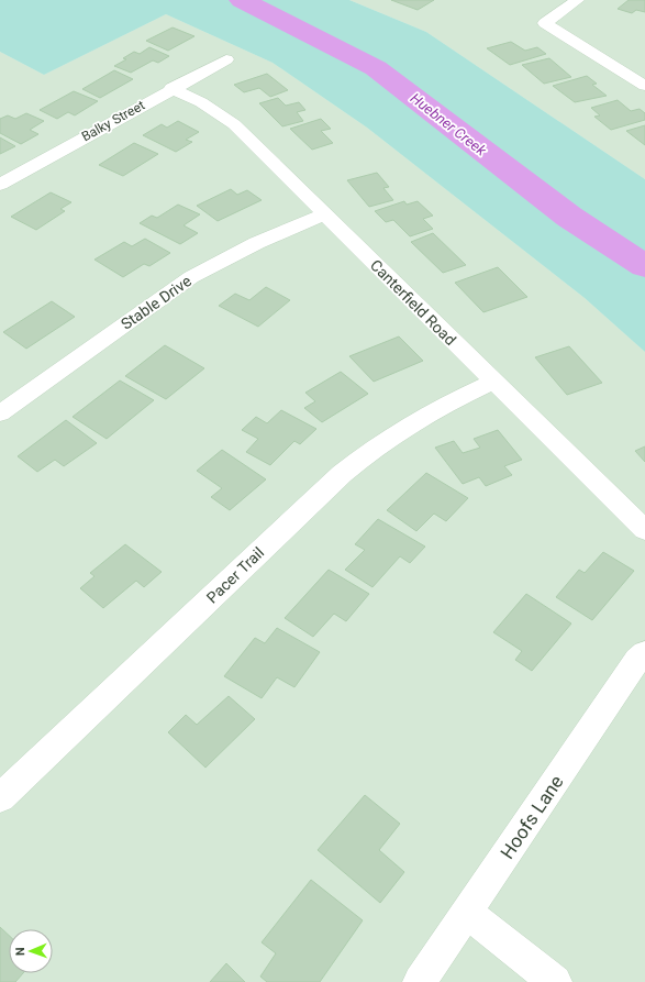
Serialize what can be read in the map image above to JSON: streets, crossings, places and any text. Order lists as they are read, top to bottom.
{
  "streets": {
    "street": [
      "Balky Street",
      "Stable Drive",
      "Canterfield Road",
      "Pacer Trail",
      "Hoofs Lane"
    ]
  },
  "crossings": [
    ["Balky Street", "Canterfield Road"],
    ["Stable Drive", "Canterfield Road"],
    ["Canterfield Road", "Pacer Trail"]
  ],
  "water": ["Huebner Creek"],
  "north": "left"
}
